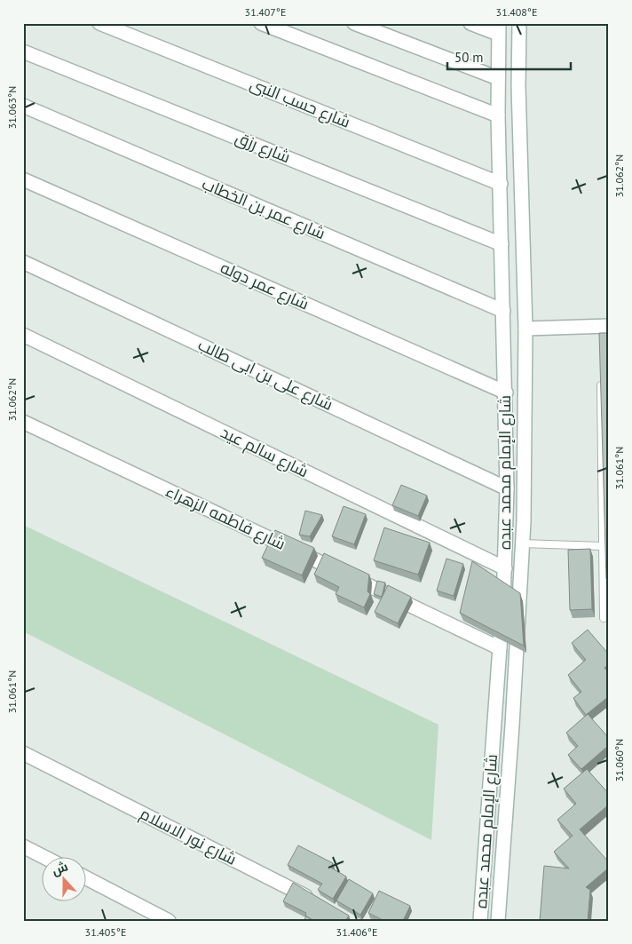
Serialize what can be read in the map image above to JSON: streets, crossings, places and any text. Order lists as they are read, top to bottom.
{
  "streets": {
    "street": [
      "شارع حسب النبى",
      "شارع رزق",
      "شارع عمر بن الخطاب",
      "شارع عمر دوله",
      "شارع على بن ابى طالب",
      "شارع سالم عيد",
      "شارع الإمام محمد عبده",
      "شارع فاطمه الزهراء",
      "شارع نور الاسلام"
    ]
  },
  "crossings": [
    ["شارع حسب النبى", "شارع الإمام محمد عبده"],
    ["شارع رزق", "شارع الإمام محمد عبده"],
    ["شارع عمر بن الخطاب", "شارع الإمام محمد عبده"],
    ["شارع عمر دوله", "شارع الإمام محمد عبده"],
    ["شارع على بن ابى طالب", "شارع الإمام محمد عبده"],
    ["شارع سالم عيد", "شارع الإمام محمد عبده"],
    ["شارع الإمام محمد عبده", "شارع فاطمه الزهراء"]
  ],
  "scale_bar": "50 m",
  "north": "top",
  "coordinates": [
    "31.407°E",
    "31.408°E",
    "31.063°N",
    "31.062°N",
    "31.061°N",
    "31.060°N",
    "31.405°E",
    "31.406°E"
  ]
}
